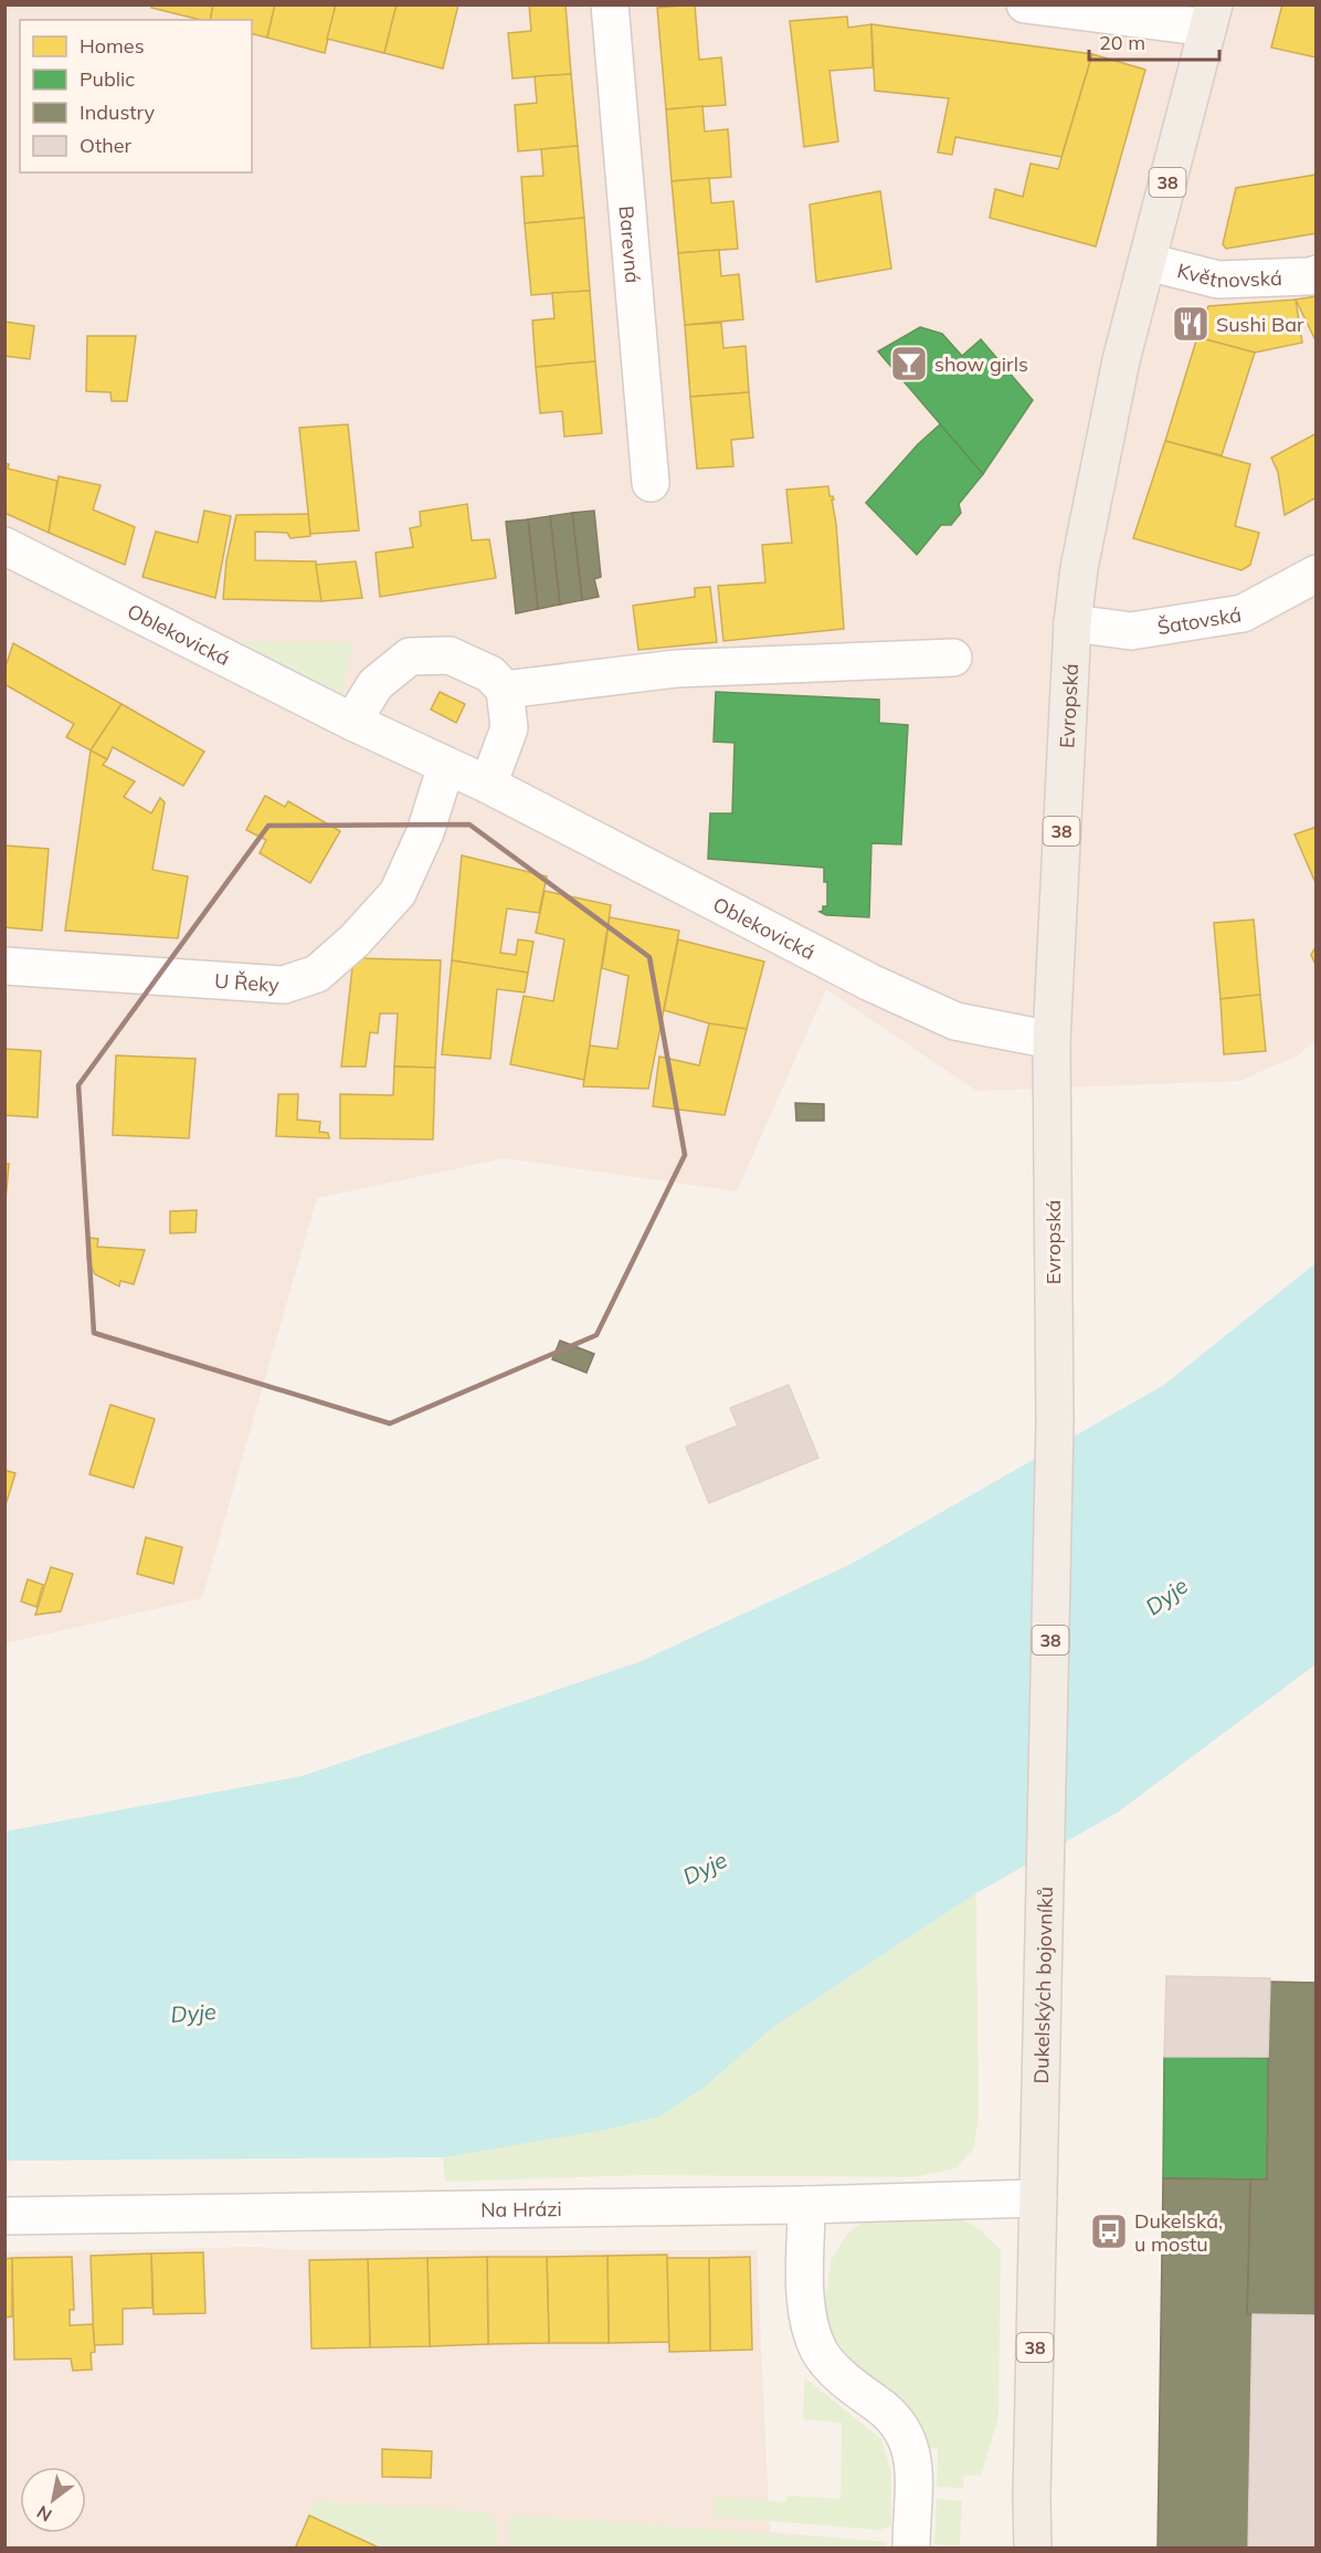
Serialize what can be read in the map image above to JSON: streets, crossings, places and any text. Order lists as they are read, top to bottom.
{
  "streets": {
    "main road": ["38", "Evropská", "Dukelských bojovníků"],
    "street": [
      "Barevná",
      "Květnovská",
      "Šatovská",
      "Oblekovická",
      "U Řeky",
      "Na Hrázi"
    ]
  },
  "crossings": [
    ["Květnovská", "Evropská"],
    ["Šatovská", "Evropská"],
    ["Oblekovická", "Evropská"],
    ["Oblekovická", "U Řeky"],
    ["Evropská", "Dukelských bojovníků"],
    ["Dukelských bojovníků", "Na Hrázi"]
  ],
  "water": ["Dyje"],
  "places": {
    "restaurant": ["Sushi Bar"],
    "bar": ["show girls"],
    "bus stop": ["Dukelská, u mostu"]
  },
  "legend": [
    "Homes",
    "Public",
    "Industry",
    "Other"
  ],
  "scale_bar": "20 m",
  "north": "bottom left"
}
